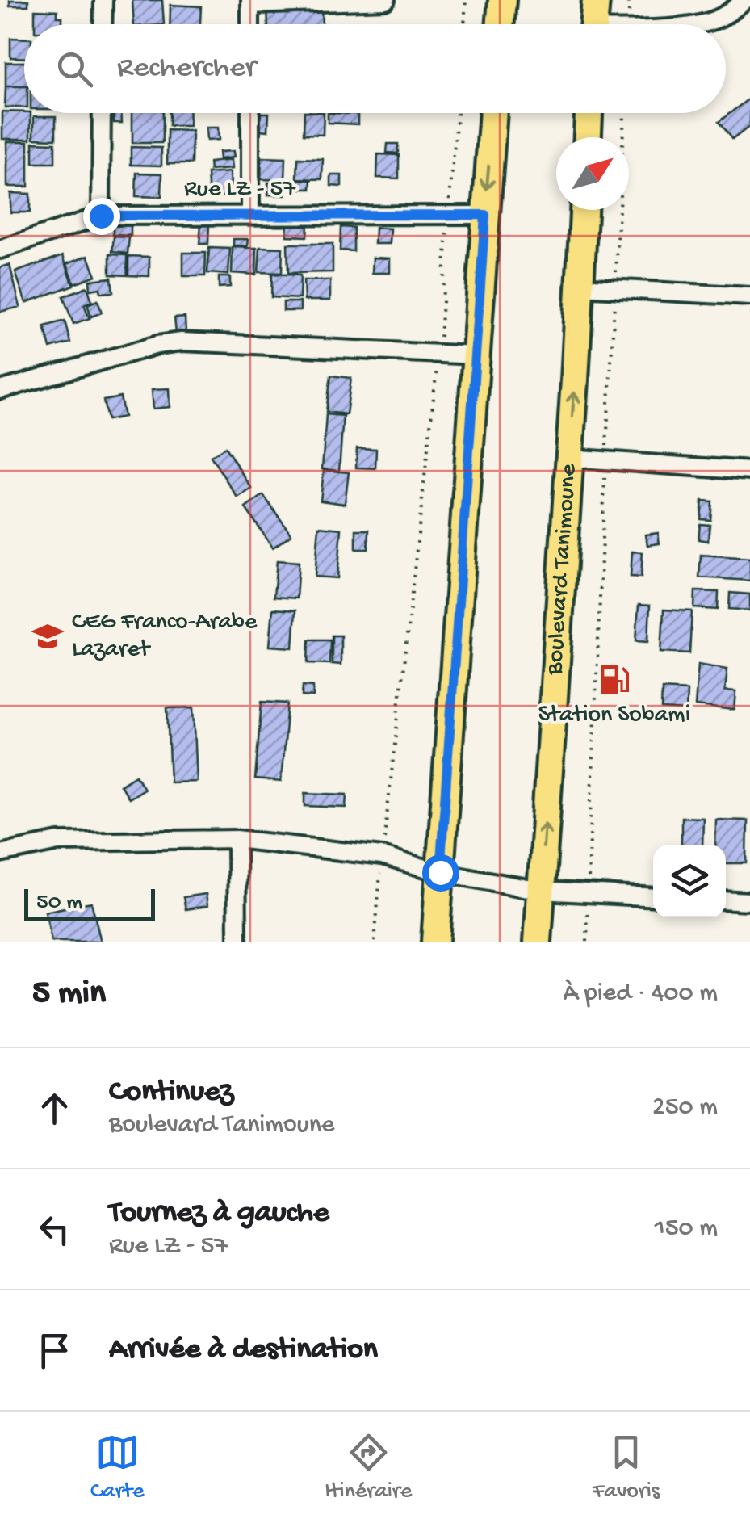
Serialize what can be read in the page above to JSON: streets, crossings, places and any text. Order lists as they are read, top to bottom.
{
  "streets": {
    "main road": ["Boulevard Tanimoune"],
    "street": ["Rue LZ - 57"]
  },
  "places": {
    "school or university": ["CEG Franco-Arabe Lazaret"],
    "fuel station": ["Station Sobami"]
  },
  "scale_bar": "50 m",
  "north": "top right",
  "page": {
    "search": "Rechercher",
    "scale": "50 m",
    "heading": ["5 min", "À pied · 400 m"],
    "list": [
      ["Continuez", "Boulevard Tanimoune", "250 m"],
      ["Tournez à gauche", "Rue LZ - 57", "150 m"],
      "Arrivée à destination"
    ],
    "nav": ["Carte", "Itinéraire", "Favoris"]
  }
}
